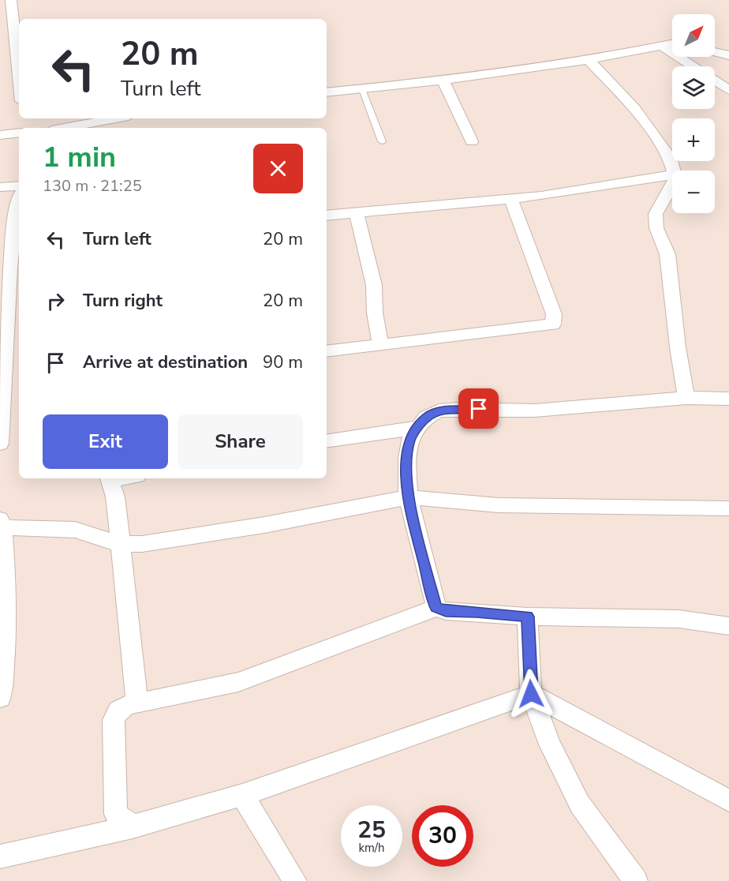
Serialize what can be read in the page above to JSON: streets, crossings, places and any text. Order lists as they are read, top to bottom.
{
  "north": "top right",
  "page": {
    "map_buttons": ["+", "−"],
    "turn": ["20 m", "Turn left"],
    "heading": ["1 min", "130 m · 21:25"],
    "list": [
      {
        "name": "Turn left",
        "value": "20 m"
      },
      {
        "name": "Turn right",
        "value": "20 m"
      },
      {
        "name": "Arrive at destination",
        "value": "90 m"
      }
    ],
    "buttons": ["Exit", "Share"],
    "speed": "25 km/h",
    "limit": "30"
  }
}
